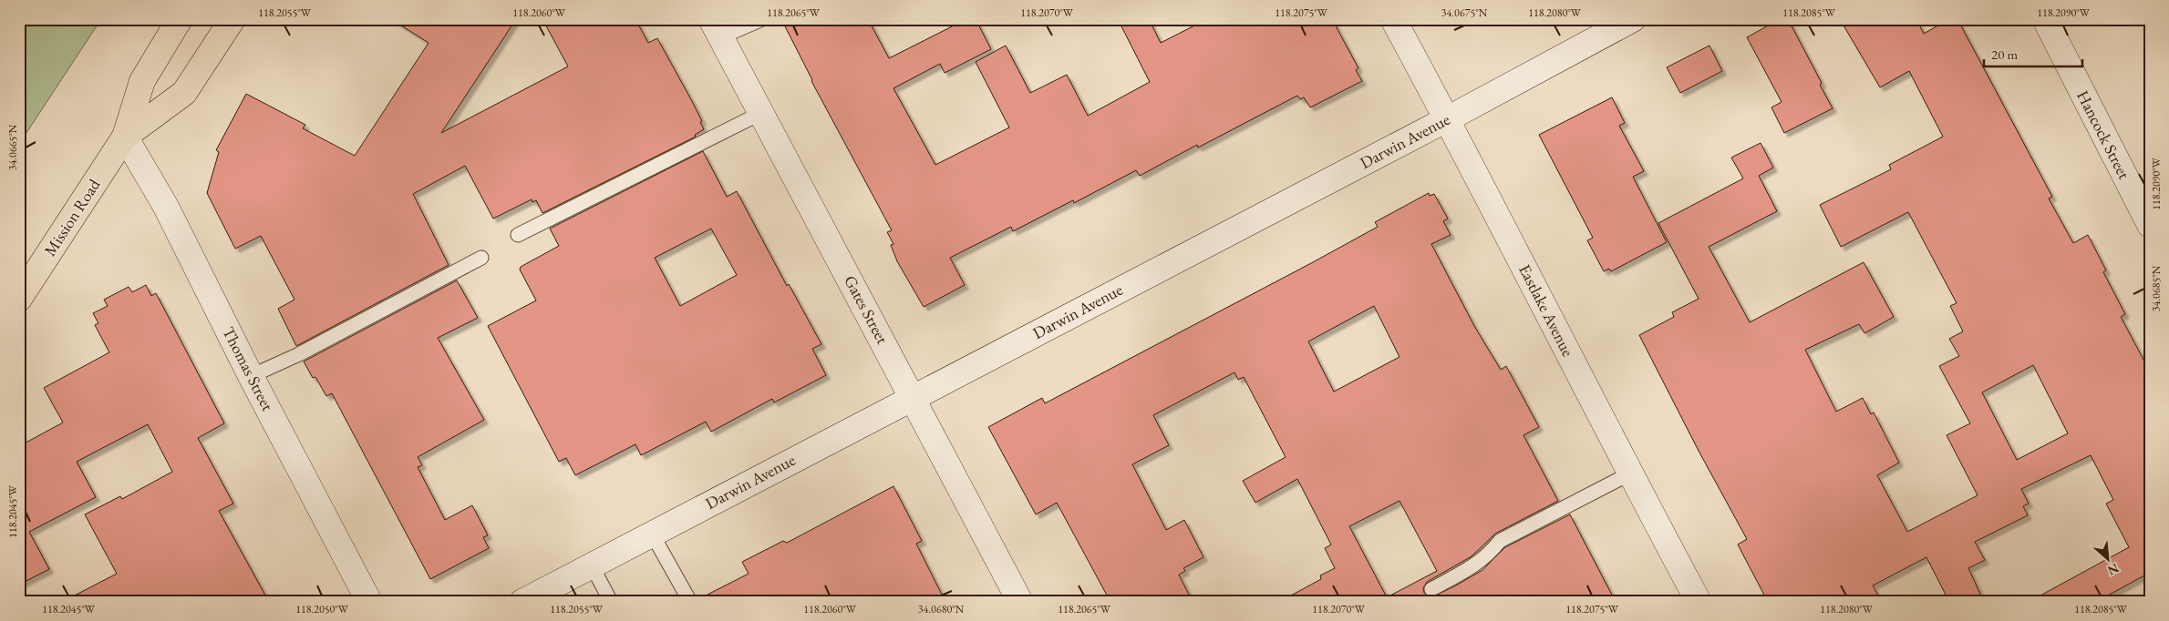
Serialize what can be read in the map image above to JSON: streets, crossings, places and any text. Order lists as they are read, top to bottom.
{
  "streets": {
    "main road": ["Mission Road"],
    "street": [
      "Hancock Street",
      "Darwin Avenue",
      "Gates Street",
      "Eastlake Avenue",
      "Thomas Street"
    ]
  },
  "crossings": [
    ["Darwin Avenue", "Gates Street"],
    ["Darwin Avenue", "Eastlake Avenue"],
    ["Mission Road", "Thomas Street"]
  ],
  "scale_bar": "20 m",
  "north": "bottom right",
  "coordinates": [
    "118.2055°W",
    "118.2060°W",
    "118.2065°W",
    "118.2070°W",
    "118.2075°W",
    "34.0675°N",
    "118.2080°W",
    "118.2085°W",
    "118.2090°W",
    "34.0665°N",
    "34.0685°N",
    "118.2045°W",
    "118.2050°W",
    "34.0680°N"
  ]
}
